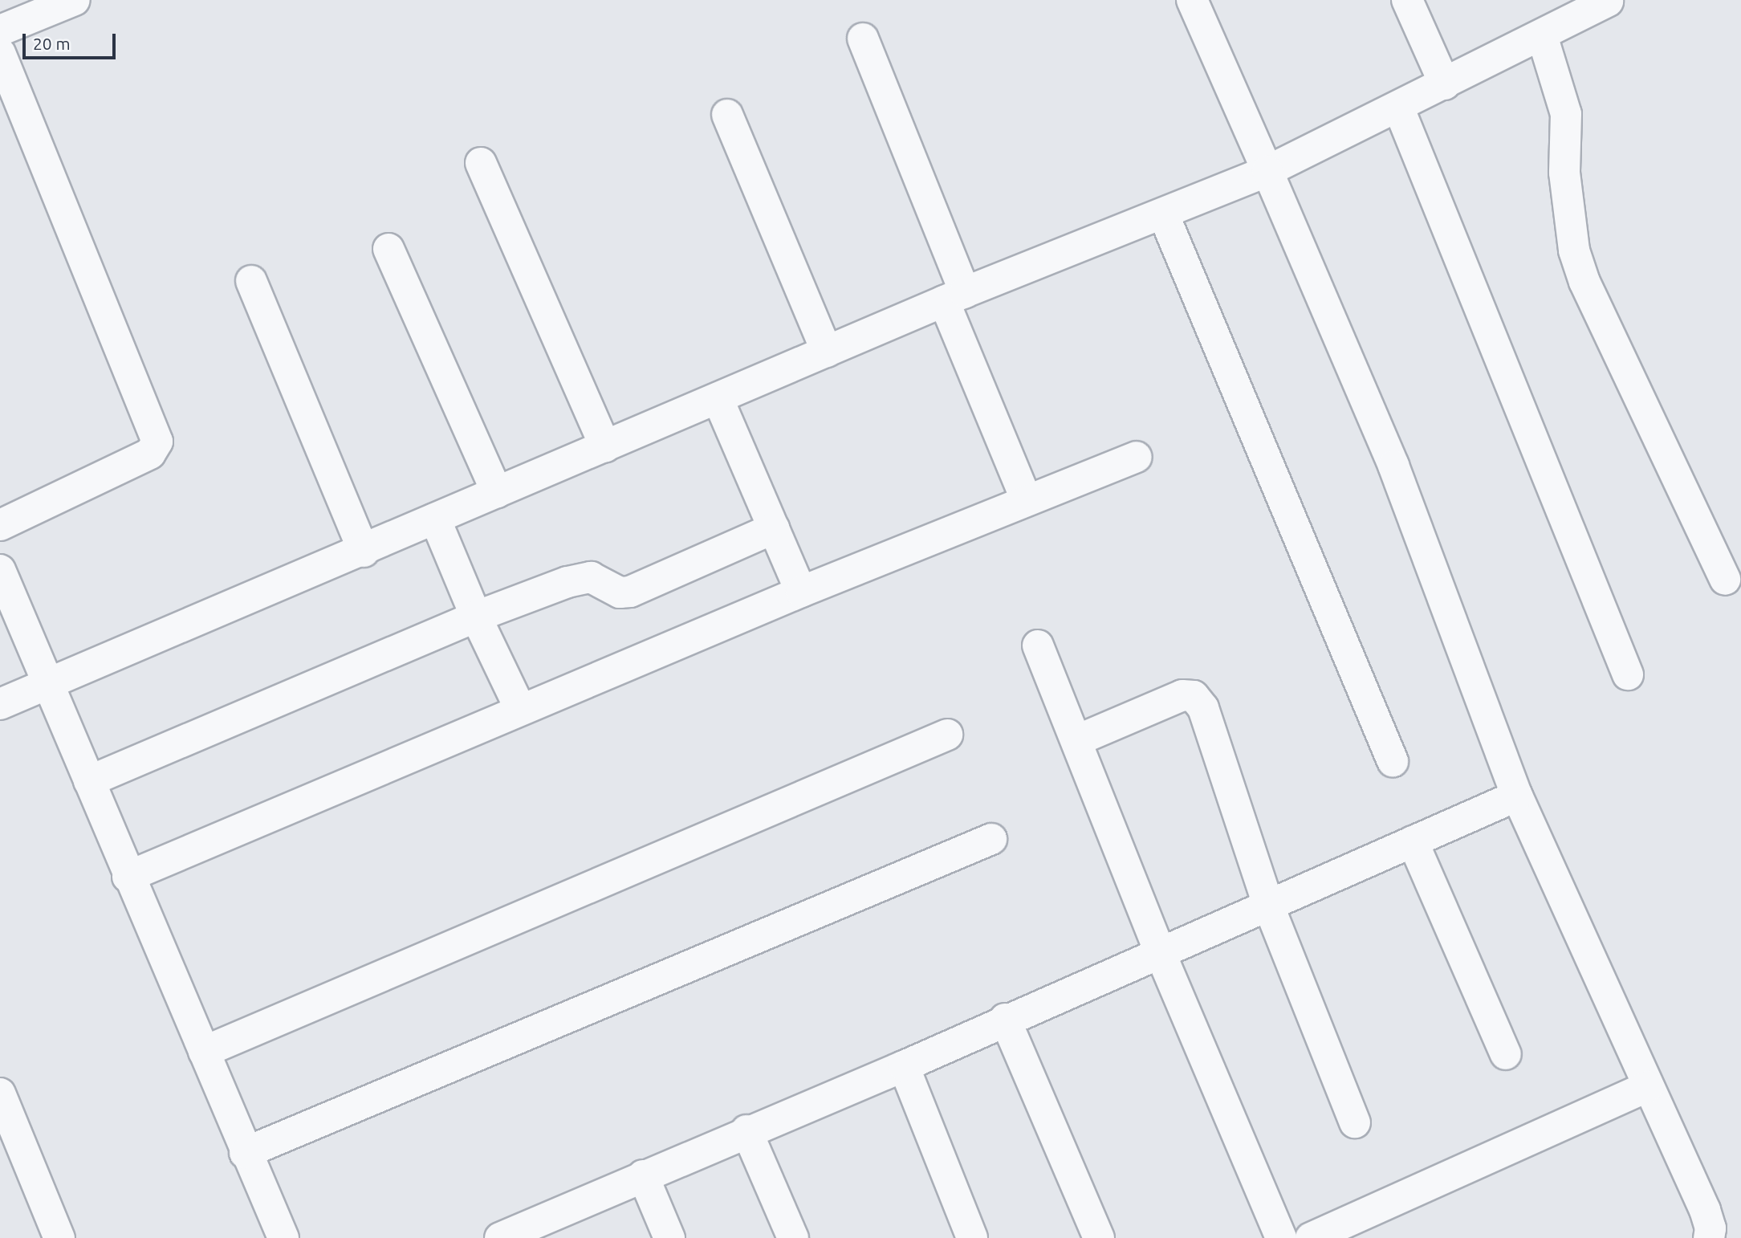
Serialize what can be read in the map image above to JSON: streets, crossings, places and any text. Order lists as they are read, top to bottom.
{
  "scale_bar": "20 m"
}
